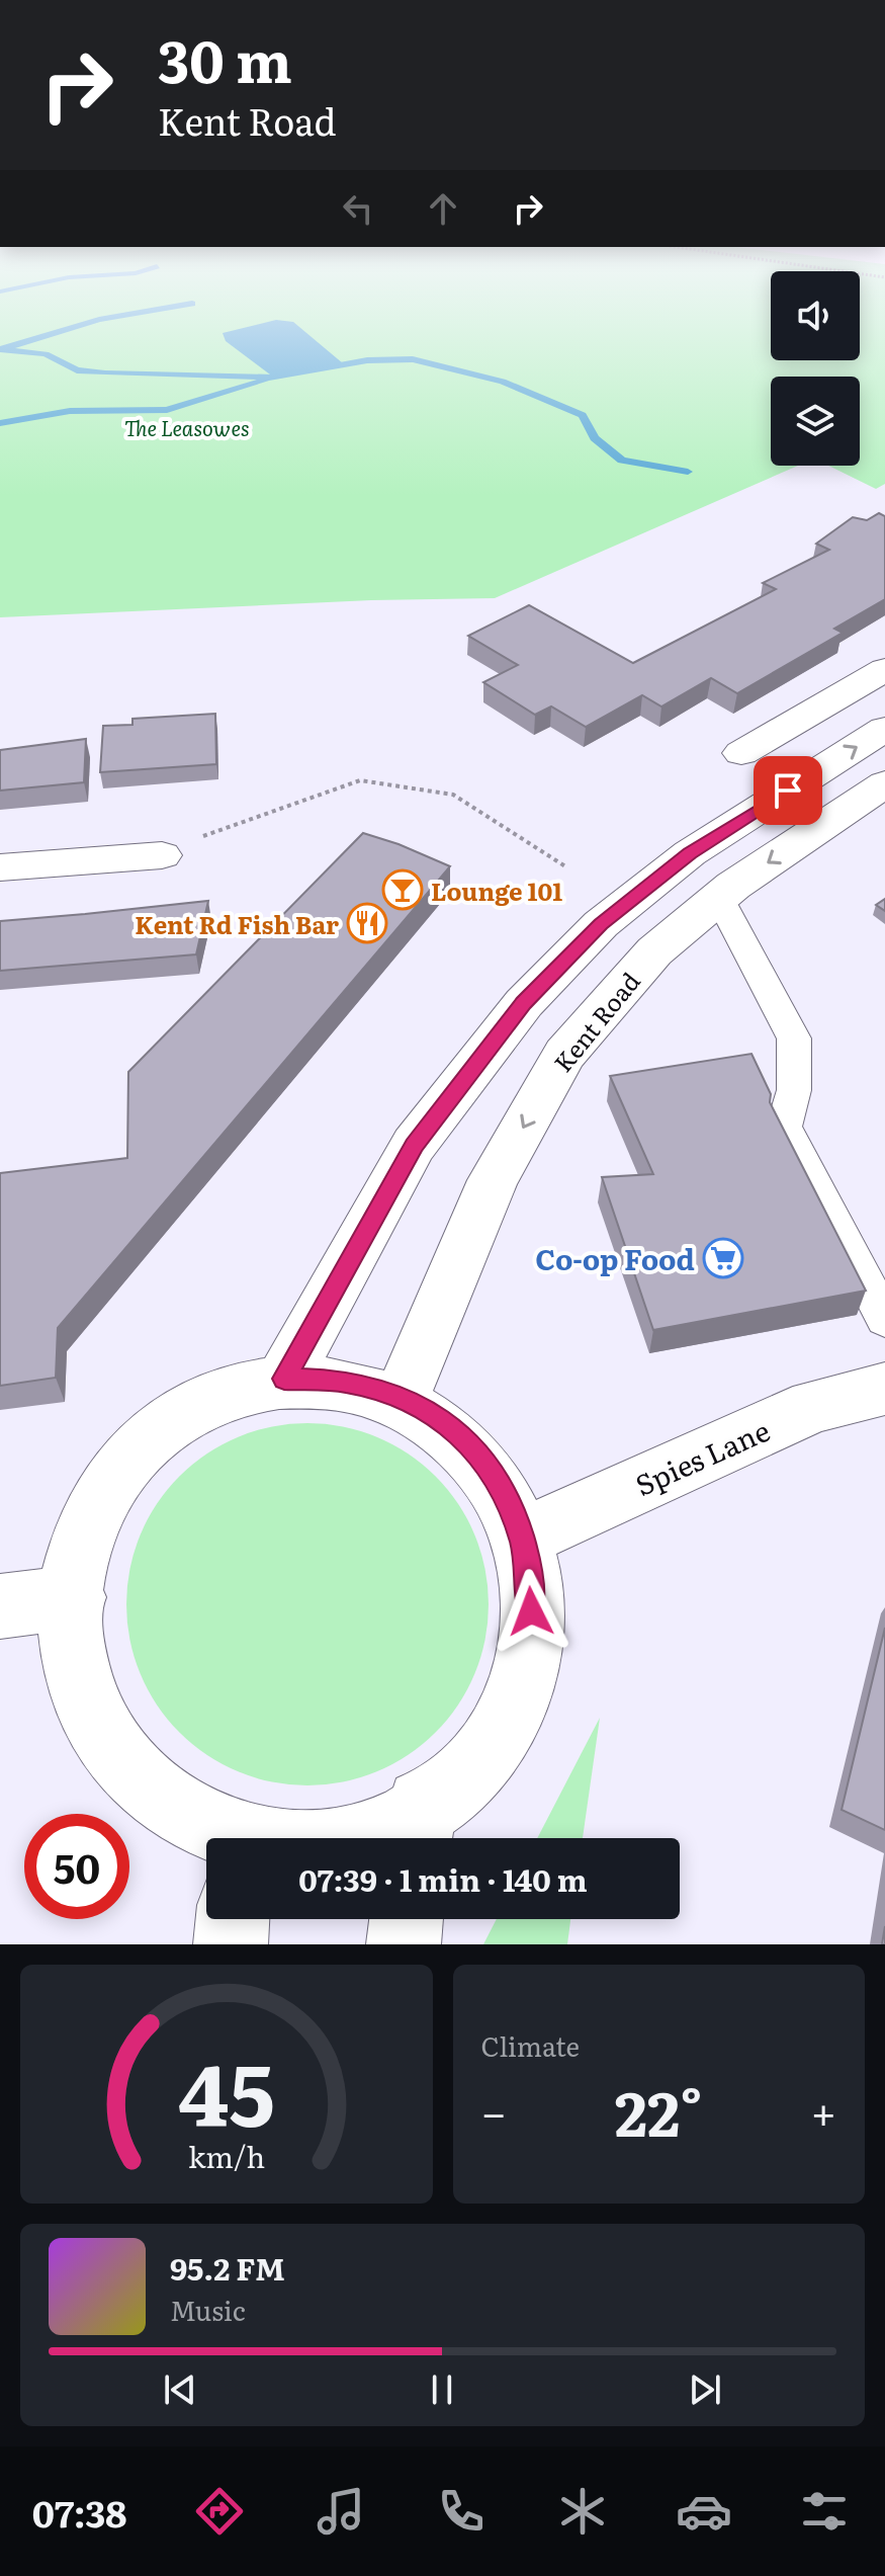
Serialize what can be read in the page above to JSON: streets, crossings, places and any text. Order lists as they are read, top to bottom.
{
  "streets": {
    "main road": ["Kent Road", "Spies Lane"]
  },
  "parks": ["The Leasowes"],
  "places": {
    "bar": ["Lounge 101"],
    "restaurant": ["Kent Rd Fish Bar"],
    "supermarket": ["Co-op Food"]
  },
  "page": {
    "turn": ["30 m", "Kent Road"],
    "limit": "50",
    "trip": "07:39 · 1 min · 140 m",
    "tile": "Climate",
    "heat": ["−", "22°", "+"],
    "song": ["95.2 FM", "Music"],
    "tabs": "07:38",
    "gauge": ["45", "km/h"]
  }
}
